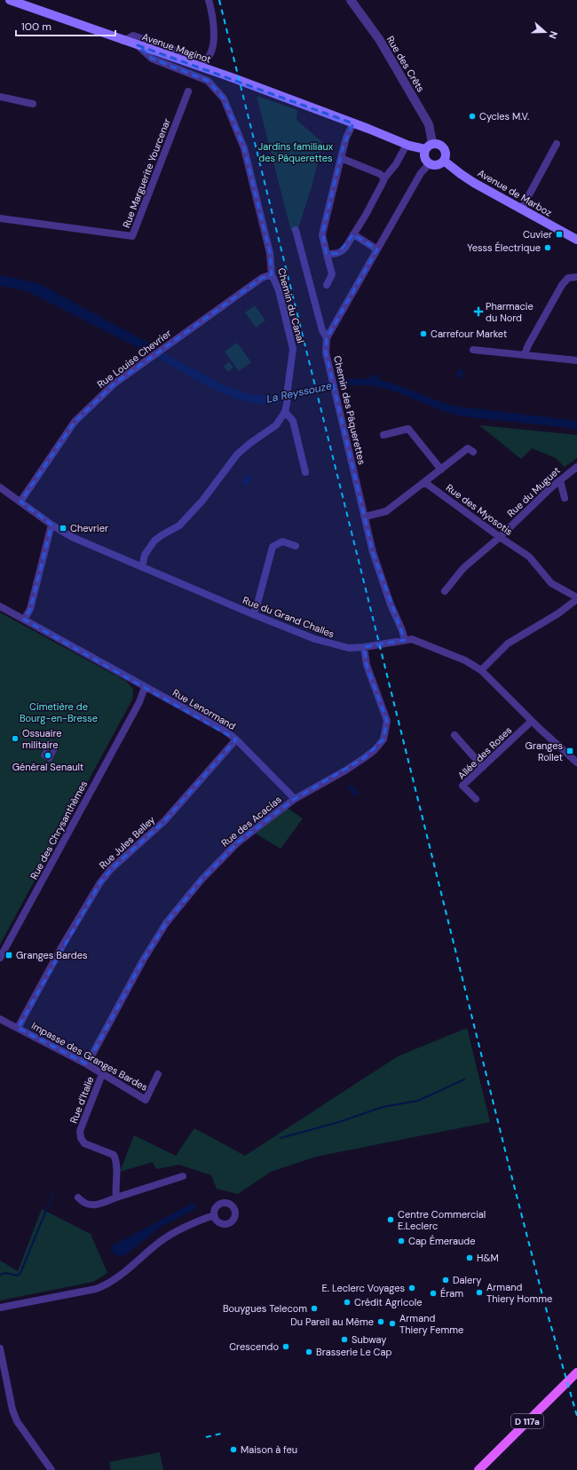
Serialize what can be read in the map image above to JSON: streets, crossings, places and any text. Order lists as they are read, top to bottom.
{
  "streets": {
    "main road": ["Avenue Maginot", "Avenue de Marboz", "D 117a"],
    "street": [
      "Rue des Crêts",
      "Rue Marguerite Yourcenar",
      "Chemin du Canal",
      "Rue Louise Chevrier",
      "Chemin des Pâquerettes",
      "Rue du Muguet",
      "Rue des Myosotis",
      "Rue du Grand Challes",
      "Rue Lenormand",
      "Allée des Roses",
      "Rue des Acacias",
      "Rue des Chrysanthèmes",
      "Rue Jules Belley",
      "Impasse des Granges Bardes",
      "Rue d’Italie"
    ]
  },
  "crossings": [
    ["Avenue Maginot", "Chemin du Canal"],
    ["Rue des Crêts", "Avenue de Marboz"],
    ["Chemin du Canal", "Rue Louise Chevrier"],
    ["Chemin du Canal", "Rue du Grand Challes"],
    ["Rue Louise Chevrier", "Rue du Grand Challes"],
    ["Chemin des Pâquerettes", "Rue du Grand Challes"],
    ["Rue du Muguet", "Rue des Myosotis"],
    ["Rue du Grand Challes", "Allée des Roses"],
    ["Rue du Grand Challes", "Rue des Acacias"],
    ["Rue Lenormand", "Rue des Acacias"],
    ["Rue Lenormand", "Rue des Chrysanthèmes"],
    ["Rue Lenormand", "Rue Jules Belley"],
    ["Rue des Acacias", "Impasse des Granges Bardes"],
    ["Rue Jules Belley", "Impasse des Granges Bardes"],
    ["Impasse des Granges Bardes", "Rue d’Italie"]
  ],
  "water": ["La Reyssouze"],
  "parks": ["Jardins familiaux des Pâquerettes", "Cimetière de Bourg-en-Bresse"],
  "places": {
    "other": [
      "Cycles M.V.",
      "Yesss Électrique",
      "Carrefour Market",
      "Ossuaire militaire",
      "Général Senault",
      "Centre Commercial E.Leclerc",
      "Cap Émeraude",
      "H&M",
      "Dalery",
      "E. Leclerc Voyages",
      "Armand Thiery Homme",
      "Éram",
      "Crédit Agricole",
      "Bouygues Telecom",
      "Du Pareil au Même",
      "Armand Thiery Femme",
      "Subway",
      "Crescendo",
      "Brasserie Le Cap",
      "Maison à feu"
    ],
    "transit": [
      "Cuvier",
      "Chevrier",
      "Granges Rollet",
      "Granges Bardes"
    ],
    "health": ["Pharmacie du Nord"]
  },
  "scale_bar": "100 m",
  "north": "right"
}
